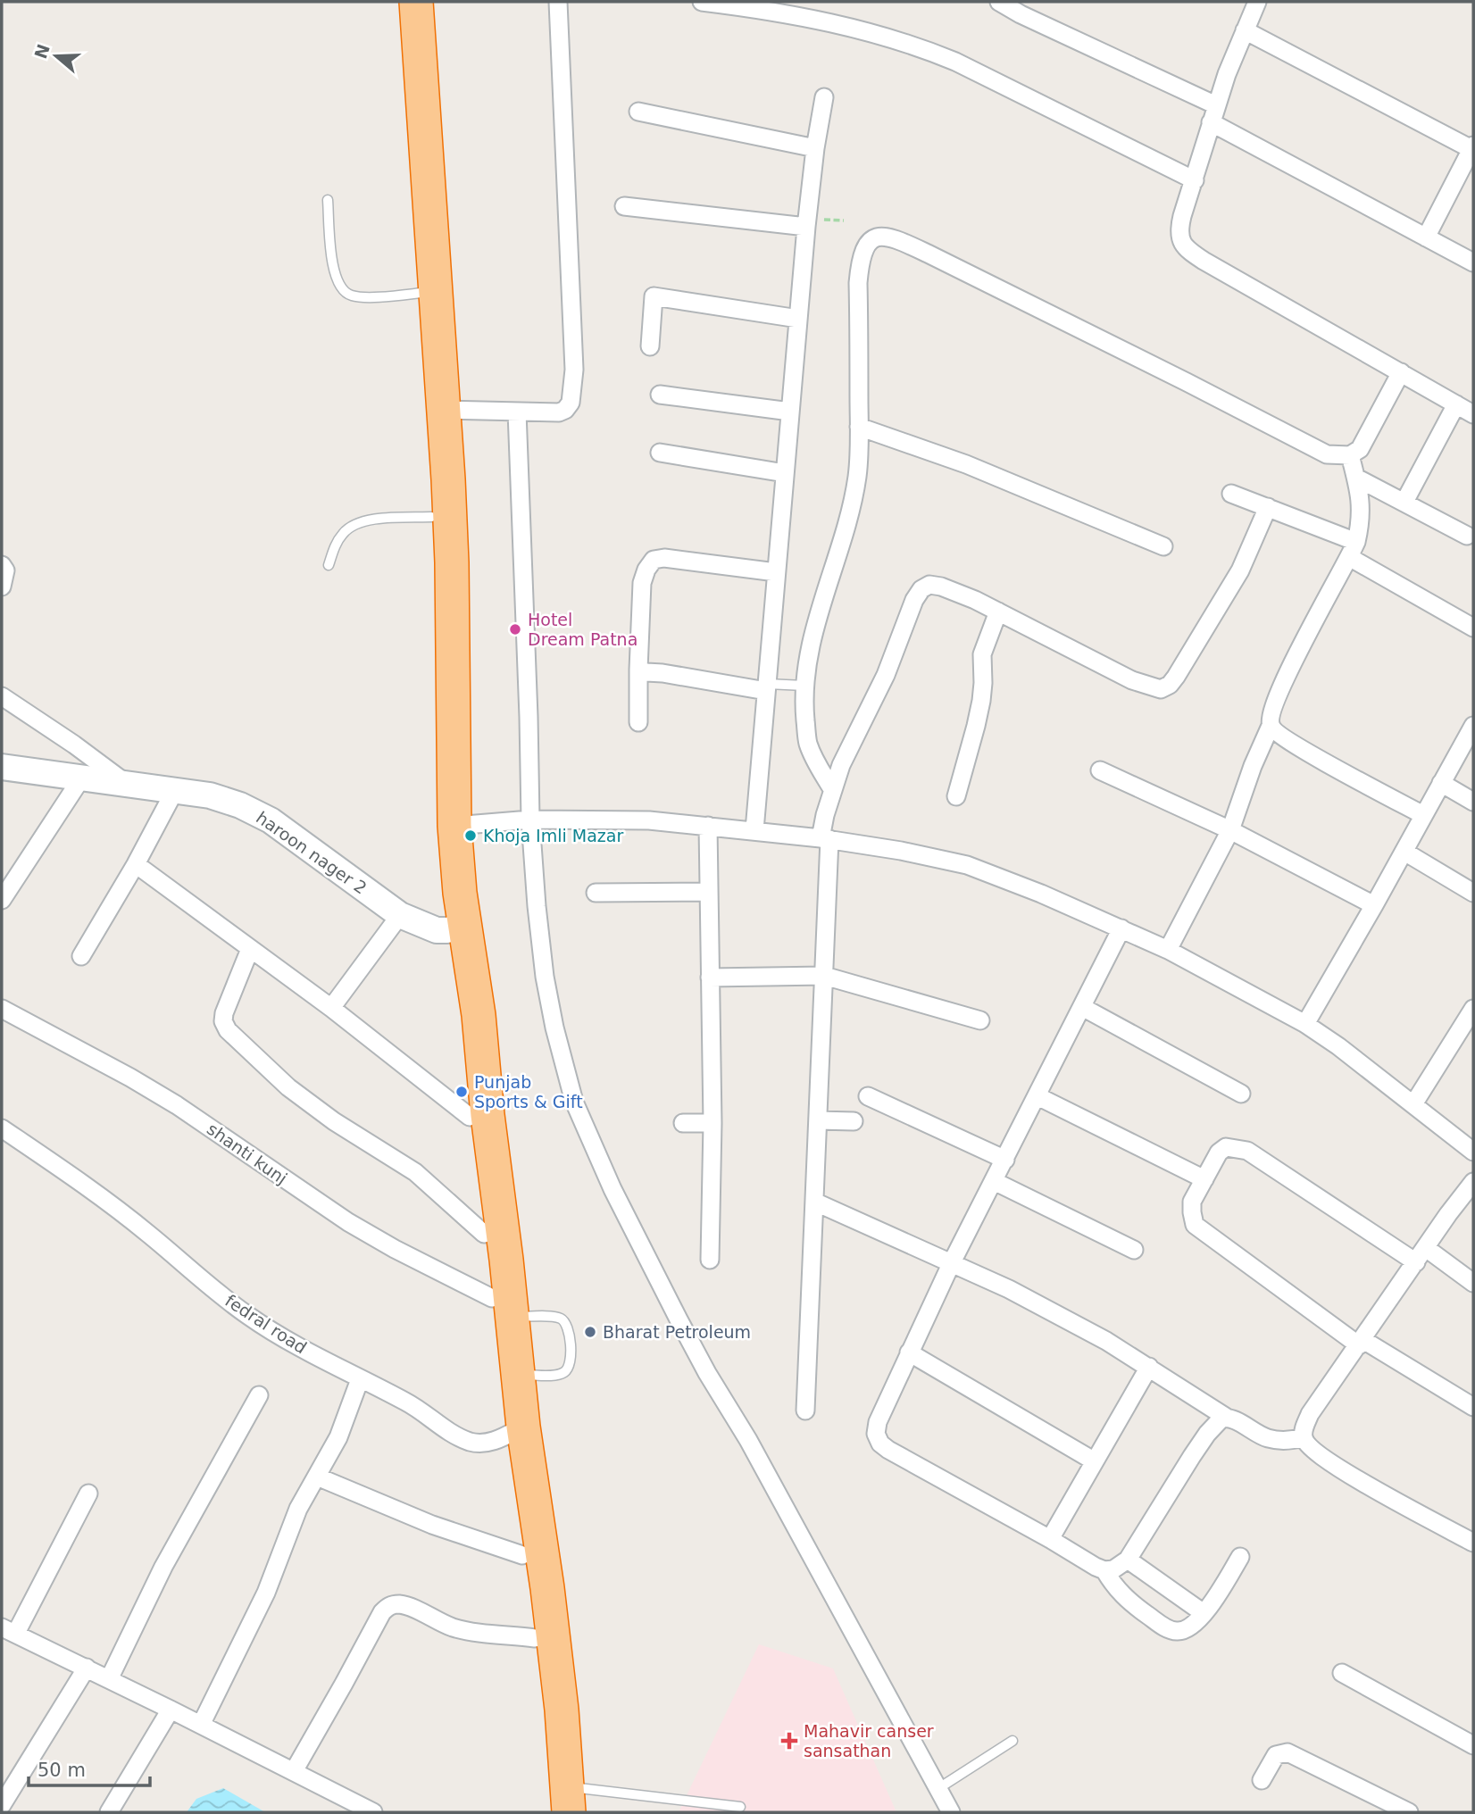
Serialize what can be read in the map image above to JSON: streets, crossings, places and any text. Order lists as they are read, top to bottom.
{
  "streets": {
    "street": ["haroon nager 2", "shanti kunj", "fedral road"]
  },
  "places": {
    "other": [
      "Hotel Dream Patna",
      "Khoja Imli Mazar",
      "Punjab Sports & Gift",
      "Bharat Petroleum"
    ],
    "health": ["Mahavir canser sansathan"]
  },
  "scale_bar": "50 m",
  "north": "left"
}
